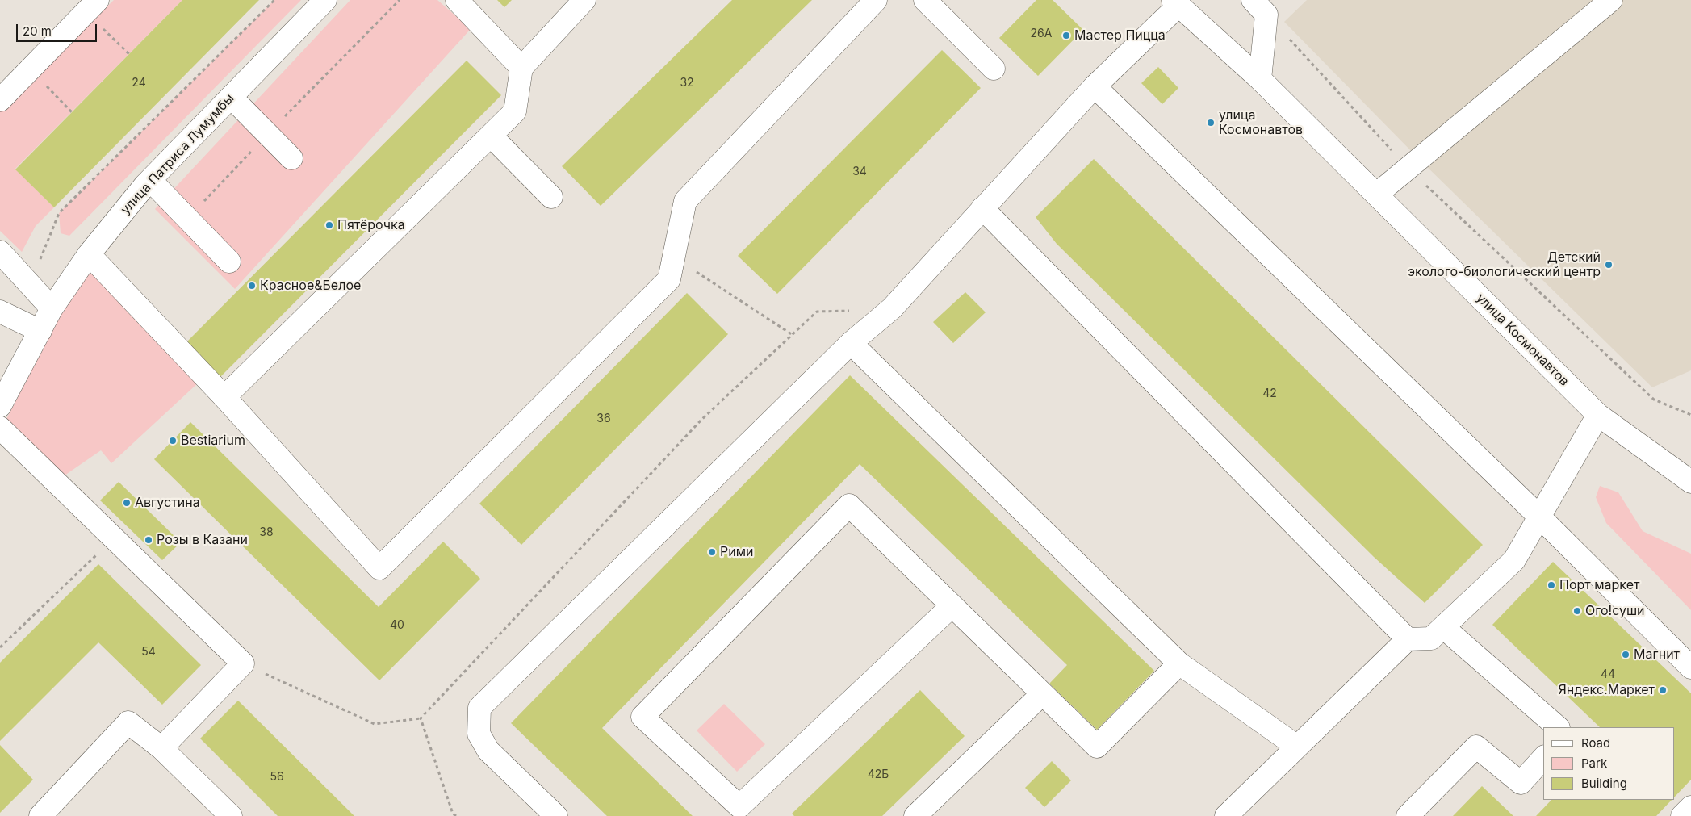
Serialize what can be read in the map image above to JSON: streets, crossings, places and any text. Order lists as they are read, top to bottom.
{
  "streets": {
    "street": ["улица Патриса Лумумбы", "улица Космонавтов"]
  },
  "places": [
    "Мастер Пицца",
    "улица Космонавтов",
    "Пятёрочка",
    "Детский эколого-биологический центр",
    "Красное&Белое",
    "Bestiarium",
    "Августина",
    "Розы в Казани",
    "Рими",
    "Порт маркет",
    "Ого!суши",
    "Магнит",
    "Яндекс.Маркет"
  ],
  "house_numbers": [
    "26А",
    "24",
    "32",
    "34",
    "42",
    "36",
    "38",
    "40",
    "54",
    "44",
    "42Б",
    "56"
  ],
  "legend": ["Road", "Park", "Building"],
  "scale_bar": "20 m"
}
